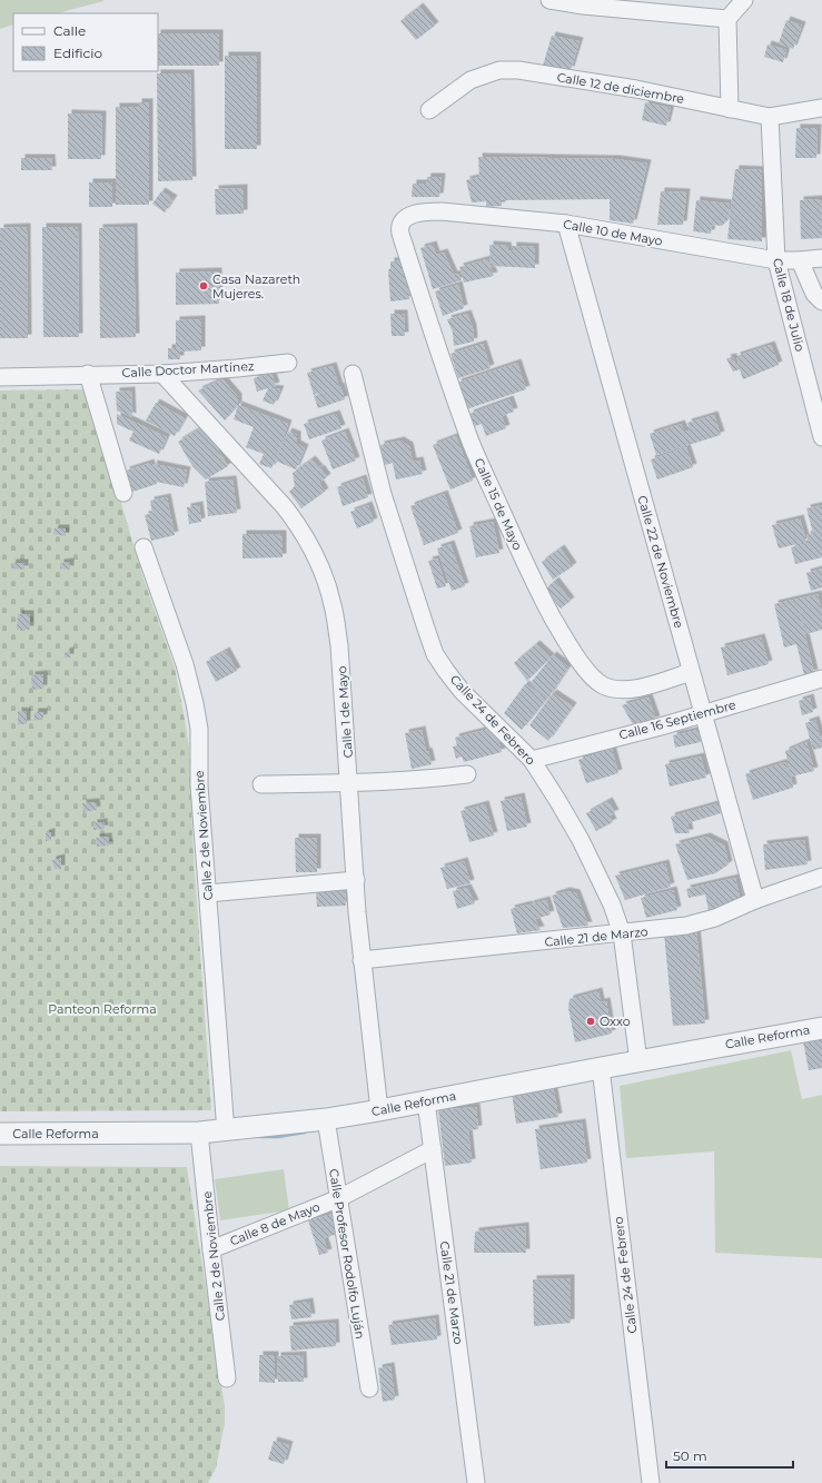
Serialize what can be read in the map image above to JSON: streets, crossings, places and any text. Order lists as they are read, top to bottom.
{
  "streets": {
    "street": [
      "Calle 12 de diciembre",
      "Calle 10 de Mayo",
      "Calle 18 de Julio",
      "Calle Doctor Martínez",
      "Calle 15 de Mayo",
      "Calle 22 de Noviembre",
      "Calle 1 de Mayo",
      "Calle 24 de Febrero",
      "Calle 16 Septiembre",
      "Calle 2 de Noviembre",
      "Calle 21 de Marzo",
      "Calle Reforma",
      "Calle 8 de Mayo",
      "Calle Profesor Rodolfo Luján"
    ]
  },
  "crossings": [
    ["Calle 12 de diciembre", "Calle 18 de Julio"],
    ["Calle 10 de Mayo", "Calle 18 de Julio"],
    ["Calle 10 de Mayo", "Calle 15 de Mayo"],
    ["Calle 10 de Mayo", "Calle 22 de Noviembre"],
    ["Calle Doctor Martínez", "Calle 1 de Mayo"],
    ["Calle 15 de Mayo", "Calle 22 de Noviembre"],
    ["Calle 22 de Noviembre", "Calle 16 Septiembre"],
    ["Calle 22 de Noviembre", "Calle 21 de Marzo"],
    ["Calle 1 de Mayo", "Calle 21 de Marzo"],
    ["Calle 1 de Mayo", "Calle Reforma"],
    ["Calle 24 de Febrero", "Calle 16 Septiembre"],
    ["Calle 24 de Febrero", "Calle 21 de Marzo"],
    ["Calle 24 de Febrero", "Calle Reforma"],
    ["Calle 2 de Noviembre", "Calle Reforma"],
    ["Calle 2 de Noviembre", "Calle 8 de Mayo"],
    ["Calle 21 de Marzo", "Calle Reforma"],
    ["Calle 21 de Marzo", "Calle 8 de Mayo"],
    ["Calle Reforma", "Calle Profesor Rodolfo Luján"],
    ["Calle 8 de Mayo", "Calle Profesor Rodolfo Luján"]
  ],
  "parks": ["Panteon Reforma"],
  "places": ["Casa Nazareth Mujeres.", "Oxxo"],
  "legend": ["Calle", "Edificio"],
  "scale_bar": "50 m"
}
